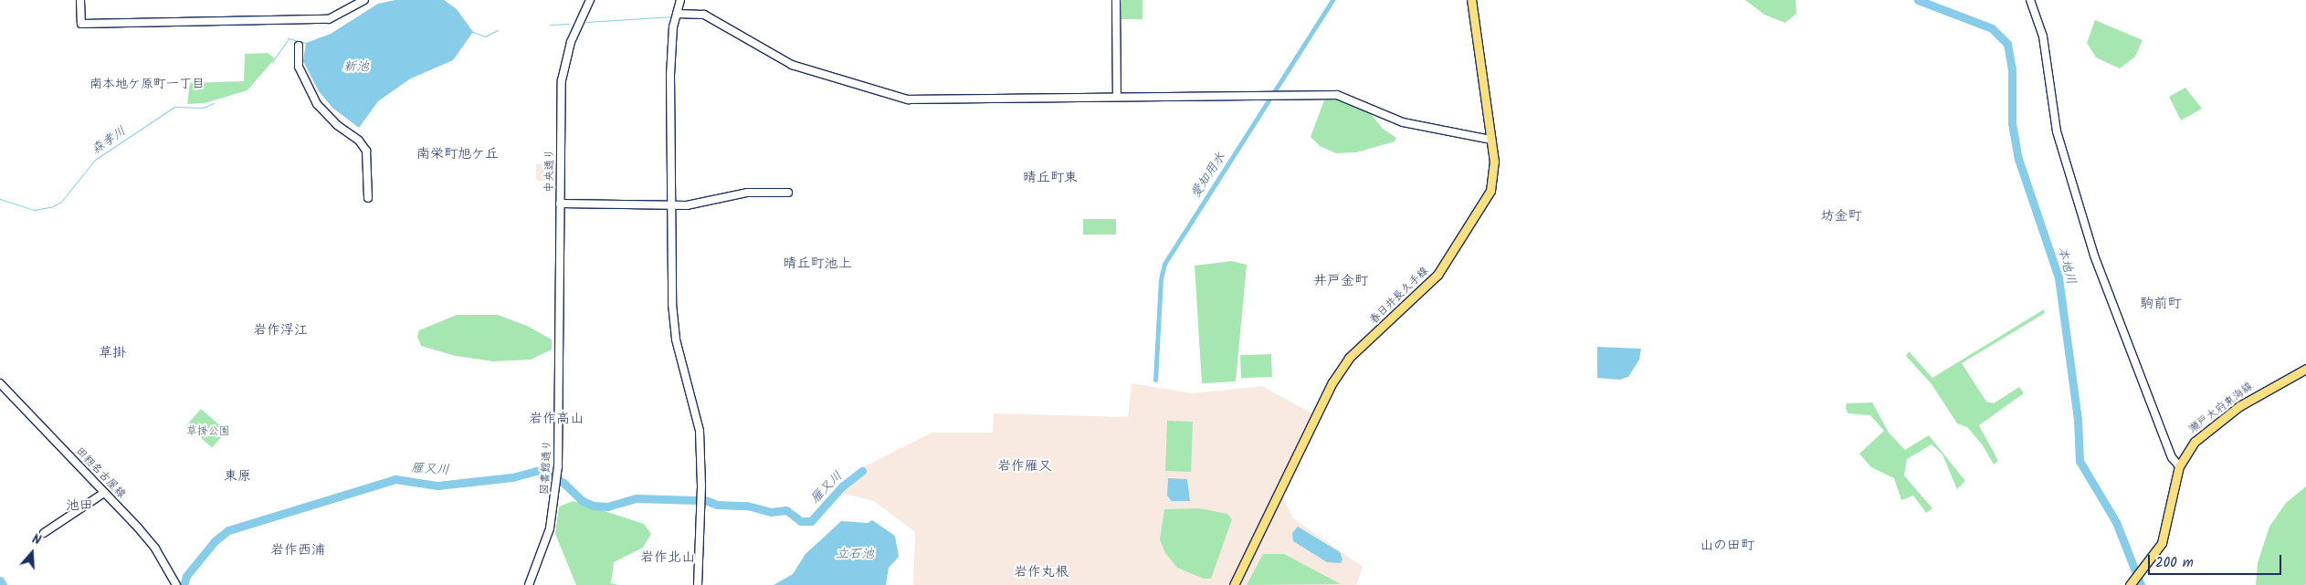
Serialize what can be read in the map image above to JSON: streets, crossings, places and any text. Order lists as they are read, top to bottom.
{
  "streets": {
    "main road": ["春日井長久手線", "瀬戸大府東海線"],
    "street": ["中央通り", "図書館通り", "田籾名古屋線"]
  },
  "crossings": [
    ["中央通り", "図書館通り"]
  ],
  "districts": [
    "南本地ケ原町一丁目",
    "南栄町旭ケ丘",
    "晴丘町東",
    "坊金町",
    "晴丘町池上",
    "井戸金町",
    "駒前町",
    "岩作浮江",
    "草掛",
    "岩作高山",
    "岩作雁又",
    "東原",
    "池田",
    "山の田町",
    "岩作西浦",
    "岩作北山",
    "岩作丸根"
  ],
  "water": [
    "新池",
    "森孝川",
    "愛知用水",
    "本地川",
    "雁又川",
    "立石池"
  ],
  "parks": ["草掛公園"],
  "scale_bar": "200 m",
  "north": "top"
}
